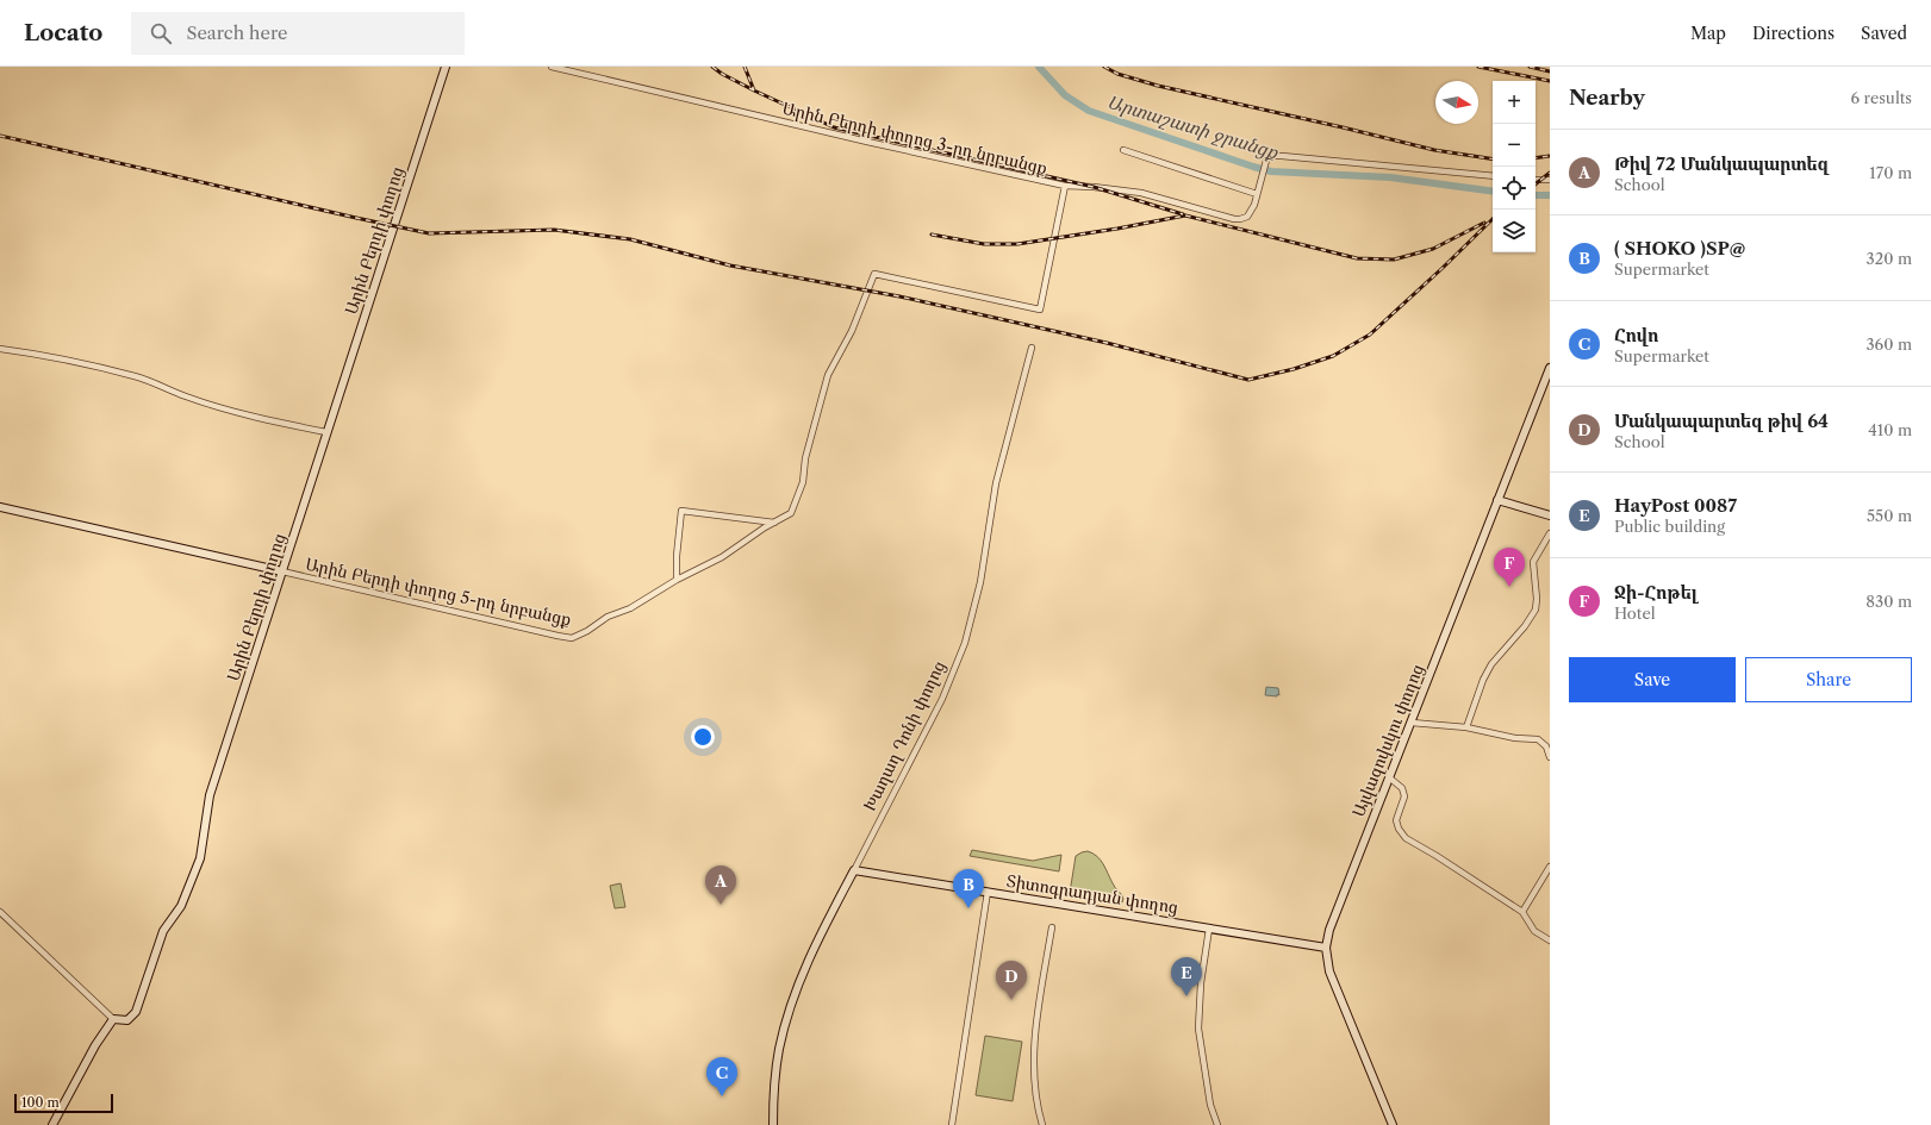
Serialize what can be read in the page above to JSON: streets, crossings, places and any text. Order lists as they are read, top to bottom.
{
  "streets": {
    "street": [
      "Արին Բերդի փողոց 3-րդ նրբանցք",
      "Արին Բերդի փողոց",
      "Արին Բերդի փողոց 5-րդ նրբանցք",
      "Խաղաղ Դոնի փողոց",
      "Այվազովսկու փողոց",
      "Տիտոգրադյան փողոց"
    ]
  },
  "crossings": [
    ["Արին Բերդի փողոց 3-րդ նրբանցք", "Արին Բերդի փողոց 5-րդ նրբանցք"],
    ["Արին Բերդի փողոց", "Արին Բերդի փողոց 5-րդ նրբանցք"],
    ["Խաղաղ Դոնի փողոց", "Տիտոգրադյան փողոց"],
    ["Այվազովսկու փողոց", "Տիտոգրադյան փողոց"]
  ],
  "water": ["Արտաշատի ջրանցք"],
  "scale_bar": "100 m",
  "north": "right",
  "page": {
    "header": "Locato",
    "search": "Search here",
    "nav": ["Map", "Directions", "Saved"],
    "heading": ["Nearby", "6 results"],
    "map_buttons": ["+", "−"],
    "list": [
      {
        "mark": "A",
        "name": "Թիվ 72 Մանկապարտեզ",
        "note": "School",
        "value": "170 m"
      },
      {
        "mark": "B",
        "name": "( SHOKO )SP@",
        "note": "Supermarket",
        "value": "320 m"
      },
      {
        "mark": "C",
        "name": "Հովո",
        "note": "Supermarket",
        "value": "360 m"
      },
      {
        "mark": "D",
        "name": "Մանկապարտեզ թիվ 64",
        "note": "School",
        "value": "410 m"
      },
      {
        "mark": "E",
        "name": "HayPost 0087",
        "note": "Public building",
        "value": "550 m"
      },
      {
        "mark": "F",
        "name": "Ջի-Հոթել",
        "note": "Hotel",
        "value": "830 m"
      }
    ],
    "pins": [
      "F",
      "A",
      "B",
      "E",
      "D",
      "C"
    ],
    "buttons": ["Save", "Share"],
    "scale": "100 m"
  }
}
